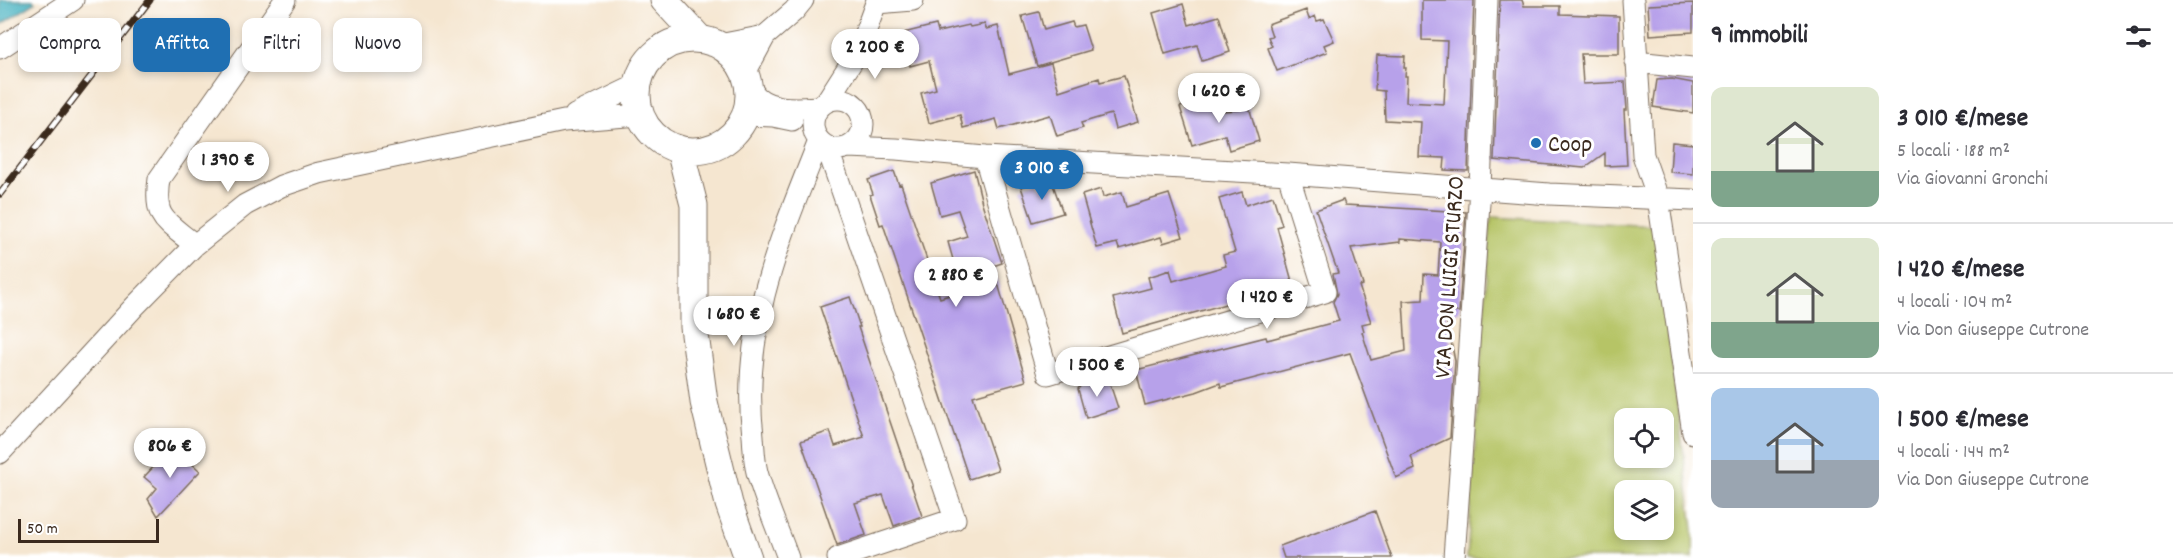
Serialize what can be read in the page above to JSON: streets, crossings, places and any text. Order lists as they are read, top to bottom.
{
  "streets": {
    "street": ["VIA DON LUIGI STURZO"]
  },
  "places": ["Coop"],
  "scale_bar": "50 m",
  "page": {
    "heading": "9 immobili",
    "chip": [
      "Compra",
      "Affitta",
      "Filtri",
      "Nuovo"
    ],
    "price": [
      "2 200 €",
      "1 620 €",
      "1 390 €",
      "3 010 €",
      "2 880 €",
      "1 420 €",
      "1 680 €",
      "1 500 €",
      "806 €"
    ],
    "list": [
      {
        "name": "3 010 €/mese",
        "note": "5 locali · 188 m² · Via Giovanni Gronchi"
      },
      {
        "name": "1 420 €/mese",
        "note": "4 locali · 104 m² · Via Don Giuseppe Cutrone"
      },
      {
        "name": "1 500 €/mese",
        "note": "4 locali · 144 m² · Via Don Giuseppe Cutrone"
      }
    ],
    "scale": "50 m"
  }
}
